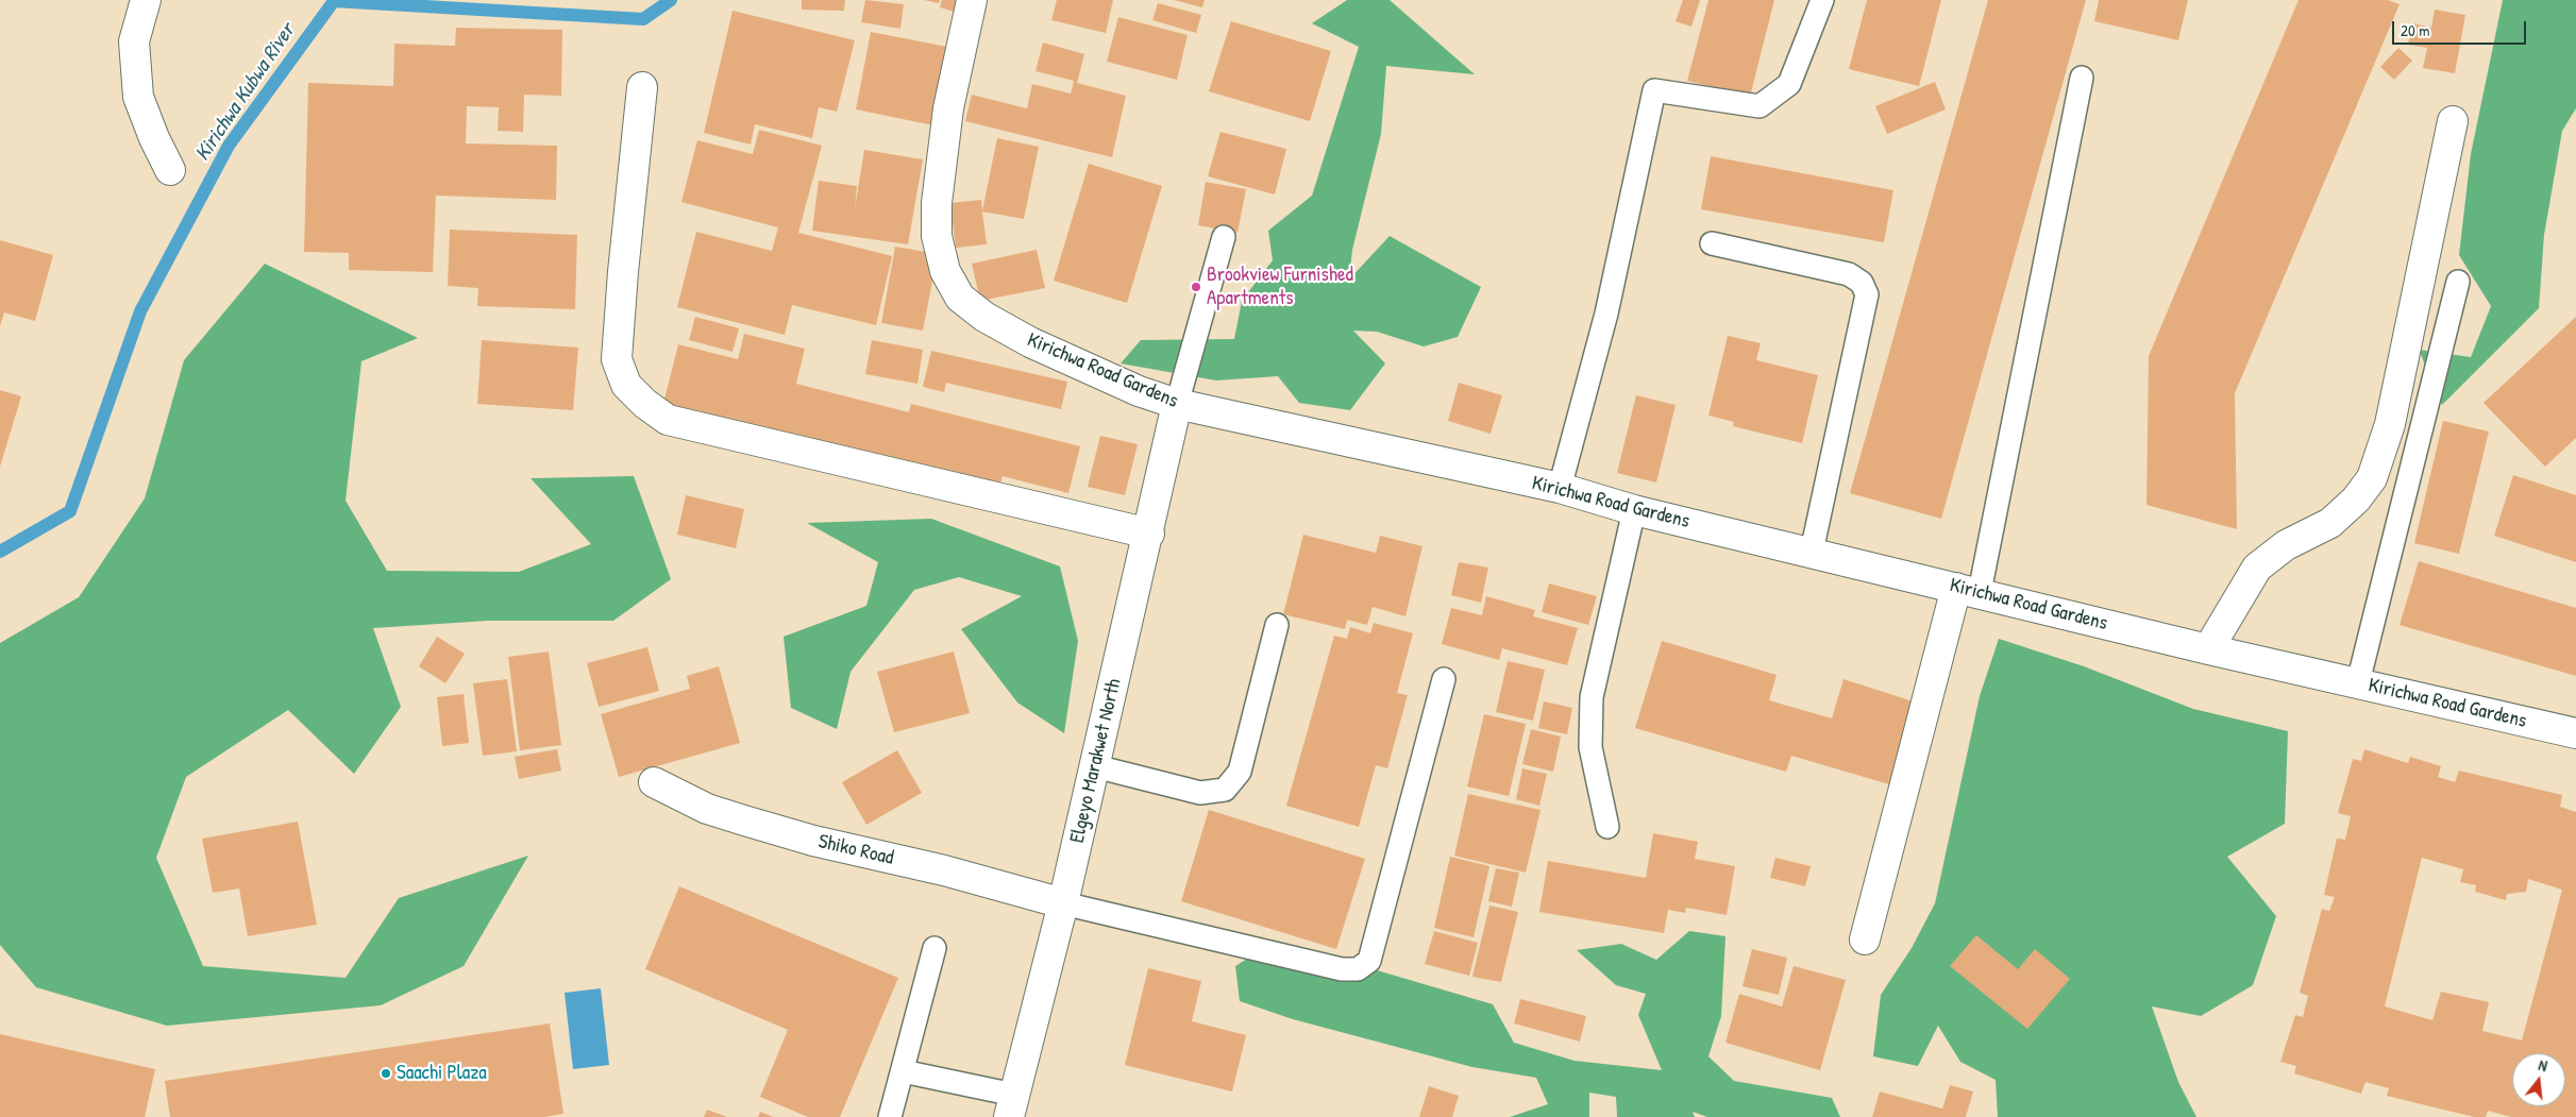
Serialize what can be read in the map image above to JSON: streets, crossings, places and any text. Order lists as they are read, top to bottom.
{
  "streets": {
    "street": ["Kirichwa Road Gardens", "Elgeyo Marakwet North", "Shiko Road"]
  },
  "crossings": [
    ["Kirichwa Road Gardens", "Elgeyo Marakwet North"],
    ["Elgeyo Marakwet North", "Shiko Road"]
  ],
  "water": ["Kirichwa Kubwa River"],
  "places": ["Brookview Furnished Apartments", "Saachi Plaza"],
  "scale_bar": "20 m",
  "north": "top"
}
